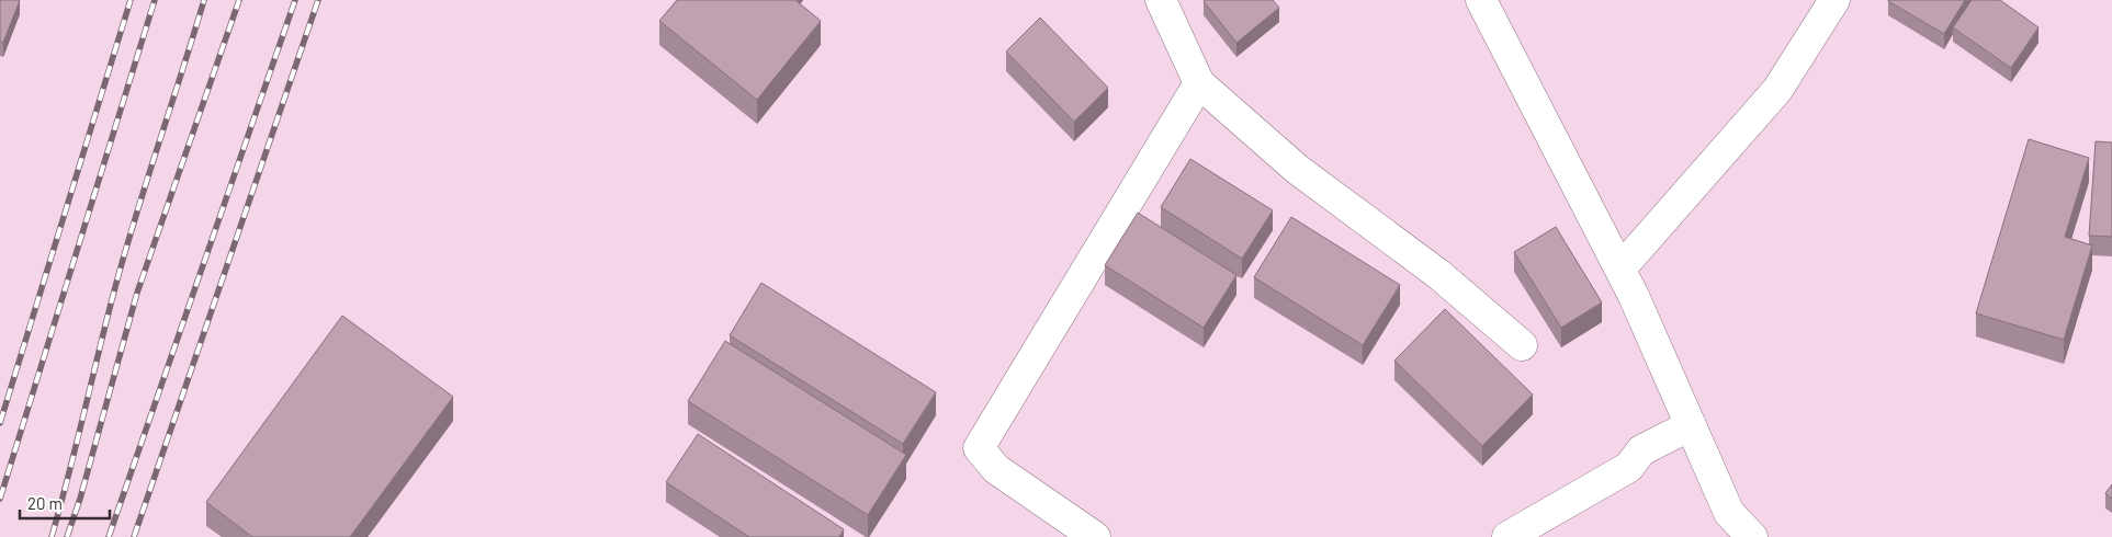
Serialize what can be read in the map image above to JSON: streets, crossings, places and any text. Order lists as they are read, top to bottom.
{
  "scale_bar": "20 m"
}
